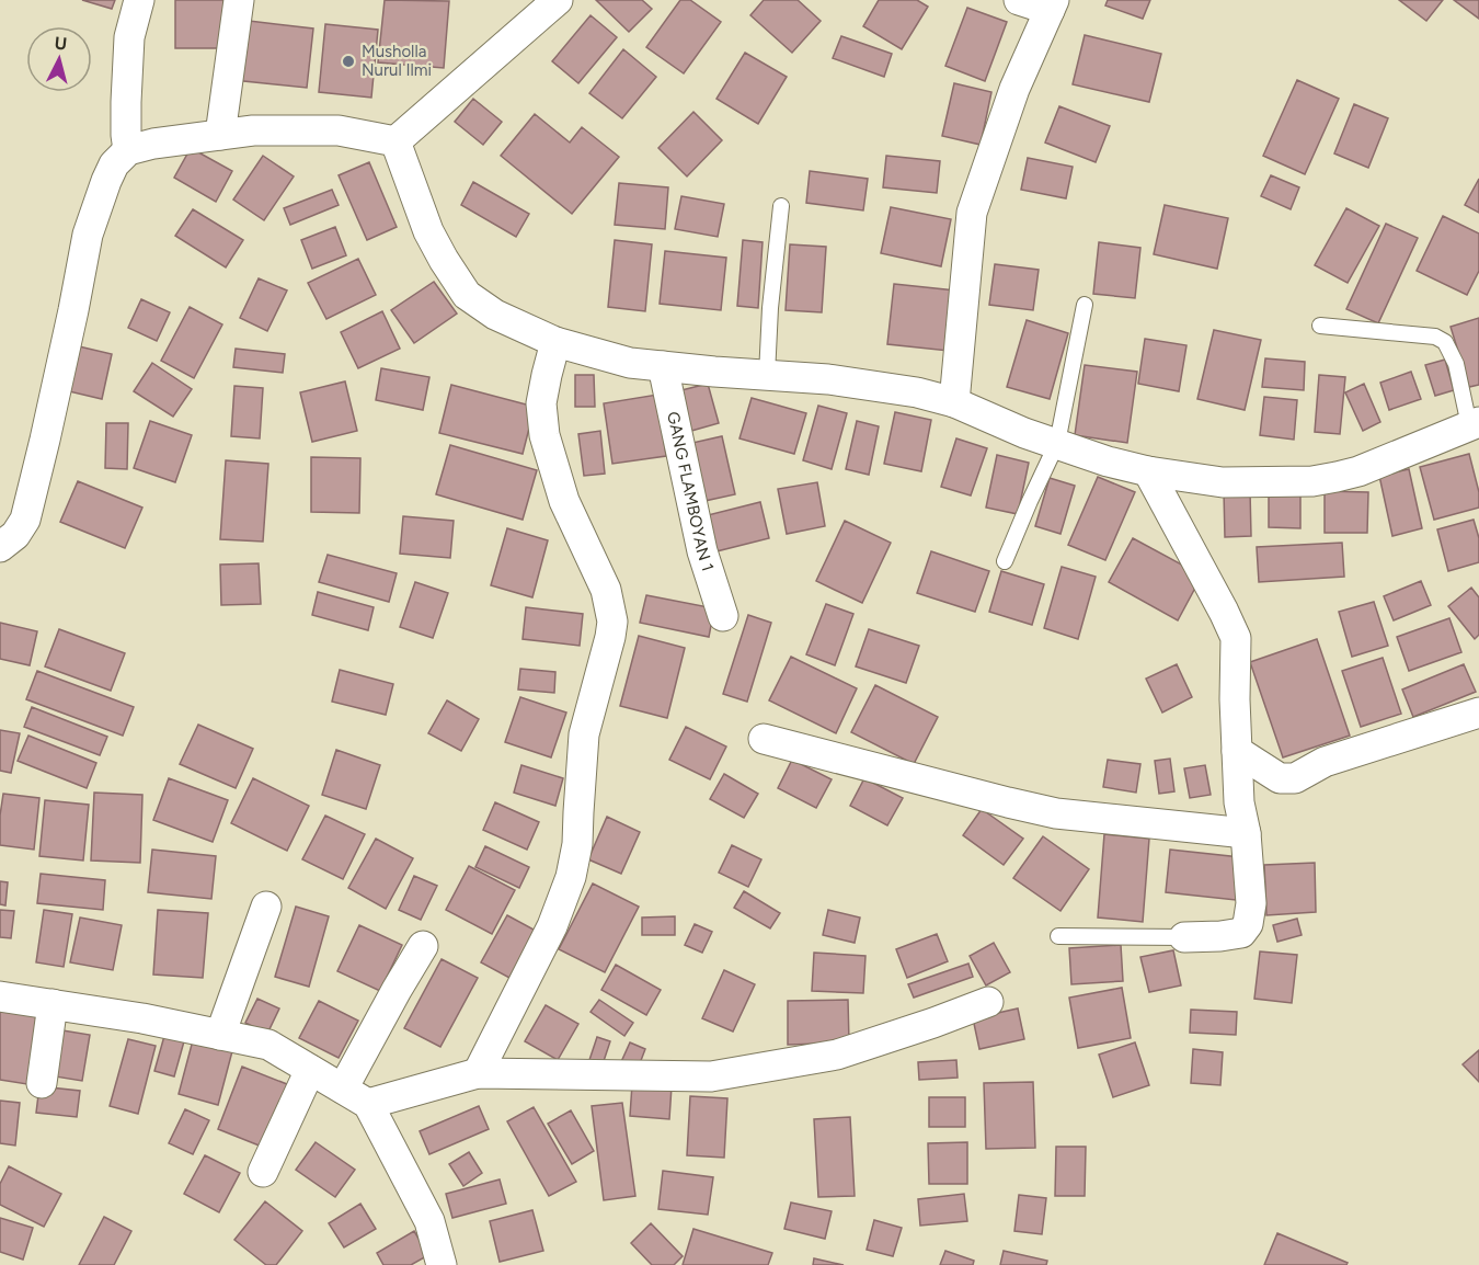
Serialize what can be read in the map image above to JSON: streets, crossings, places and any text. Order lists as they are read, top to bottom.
{
  "streets": {
    "street": ["GANG FLAMBOYAN 1"]
  },
  "places": ["Musholla Nurul Ilmi"],
  "north": "top"
}
